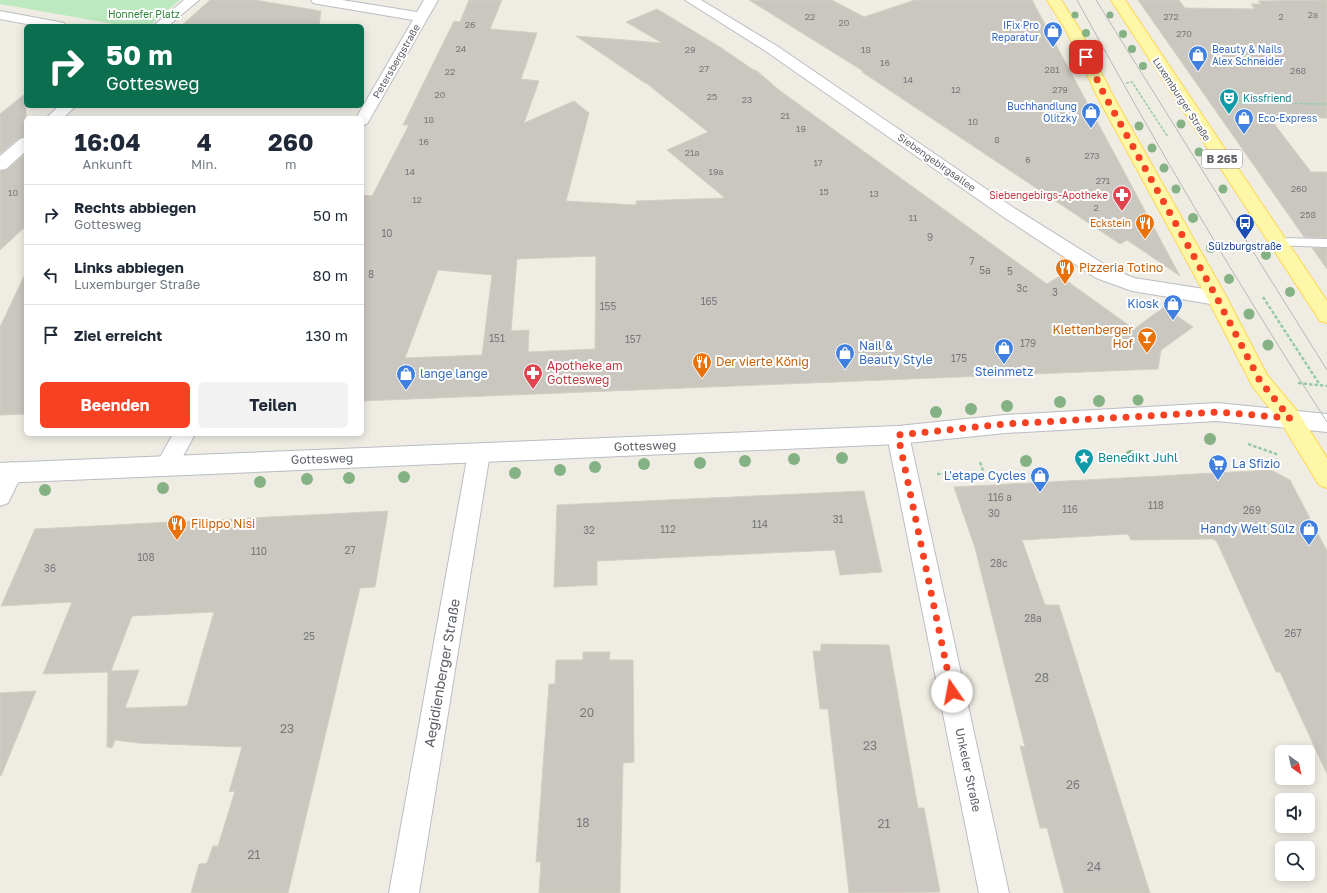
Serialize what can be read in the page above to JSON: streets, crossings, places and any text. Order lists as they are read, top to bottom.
{
  "streets": {
    "main road": ["Luxemburger Straße", "B 265"],
    "street": [
      "Petersbergstraße",
      "Siebengebirgsallee",
      "Gottesweg",
      "Aegidienberger Straße",
      "Unkeler Straße"
    ]
  },
  "crossings": [
    ["Gottesweg", "Aegidienberger Straße"],
    ["Gottesweg", "Unkeler Straße"]
  ],
  "parks": ["Honnefer Platz"],
  "places": {
    "shop": [
      "IFix Pro Reparatur",
      "Beauty & Nails Alex Schneider",
      "Buchhandlung Olitzky",
      "Eco-Express",
      "Kiosk",
      "Steinmetz",
      "Nail & Beauty Style",
      "lange lange",
      "L'etape Cycles",
      "Handy Welt Sülz"
    ],
    "theatre": ["Kissfriend"],
    "pharmacy": ["Siebengebirgs-Apotheke", "Apotheke am Gottesweg"],
    "restaurant": [
      "Eckstein",
      "Pizzeria Totino",
      "Der vierte König",
      "Filippo Nisi"
    ],
    "bus stop": ["Sülzburgstraße"],
    "bar": ["Klettenberger Hof"],
    "place": ["Benedikt Juhl"],
    "supermarket": ["La Sfizio"]
  },
  "house_numbers": [
    "2a",
    "22",
    "272",
    "2",
    "20",
    "26",
    "270",
    "24",
    "29",
    "18",
    "16",
    "27",
    "281",
    "268",
    "22",
    "14",
    "12",
    "279",
    "20",
    "25",
    "23",
    "21",
    "18",
    "10",
    "19",
    "8",
    "16",
    "21a",
    "273",
    "6",
    "17",
    "14",
    "19a",
    "271",
    "260",
    "15",
    "10",
    "13",
    "12",
    "2",
    "258",
    "11",
    "10",
    "9",
    "7",
    "5a",
    "5",
    "8",
    "3c",
    "3",
    "165",
    "155",
    "151",
    "157",
    "179",
    "175",
    "116 a",
    "118",
    "116",
    "269",
    "30",
    "31",
    "114",
    "112",
    "32",
    "27",
    "110",
    "108",
    "28c",
    "36",
    "28a",
    "267",
    "25",
    "28",
    "20",
    "23",
    "23",
    "26",
    "18",
    "21",
    "21",
    "24"
  ],
  "north": "bottom right",
  "page": {
    "turn": ["50 m", "Gottesweg"],
    "eta": [
      "16:04",
      "Ankunft",
      "4",
      "Min.",
      "260",
      "m"
    ],
    "list": [
      {
        "name": "Rechts abbiegen",
        "note": "Gottesweg",
        "value": "50 m"
      },
      {
        "name": "Links abbiegen",
        "note": "Luxemburger Straße",
        "value": "80 m"
      },
      {
        "name": "Ziel erreicht",
        "value": "130 m"
      }
    ],
    "buttons": ["Beenden", "Teilen"]
  }
}
